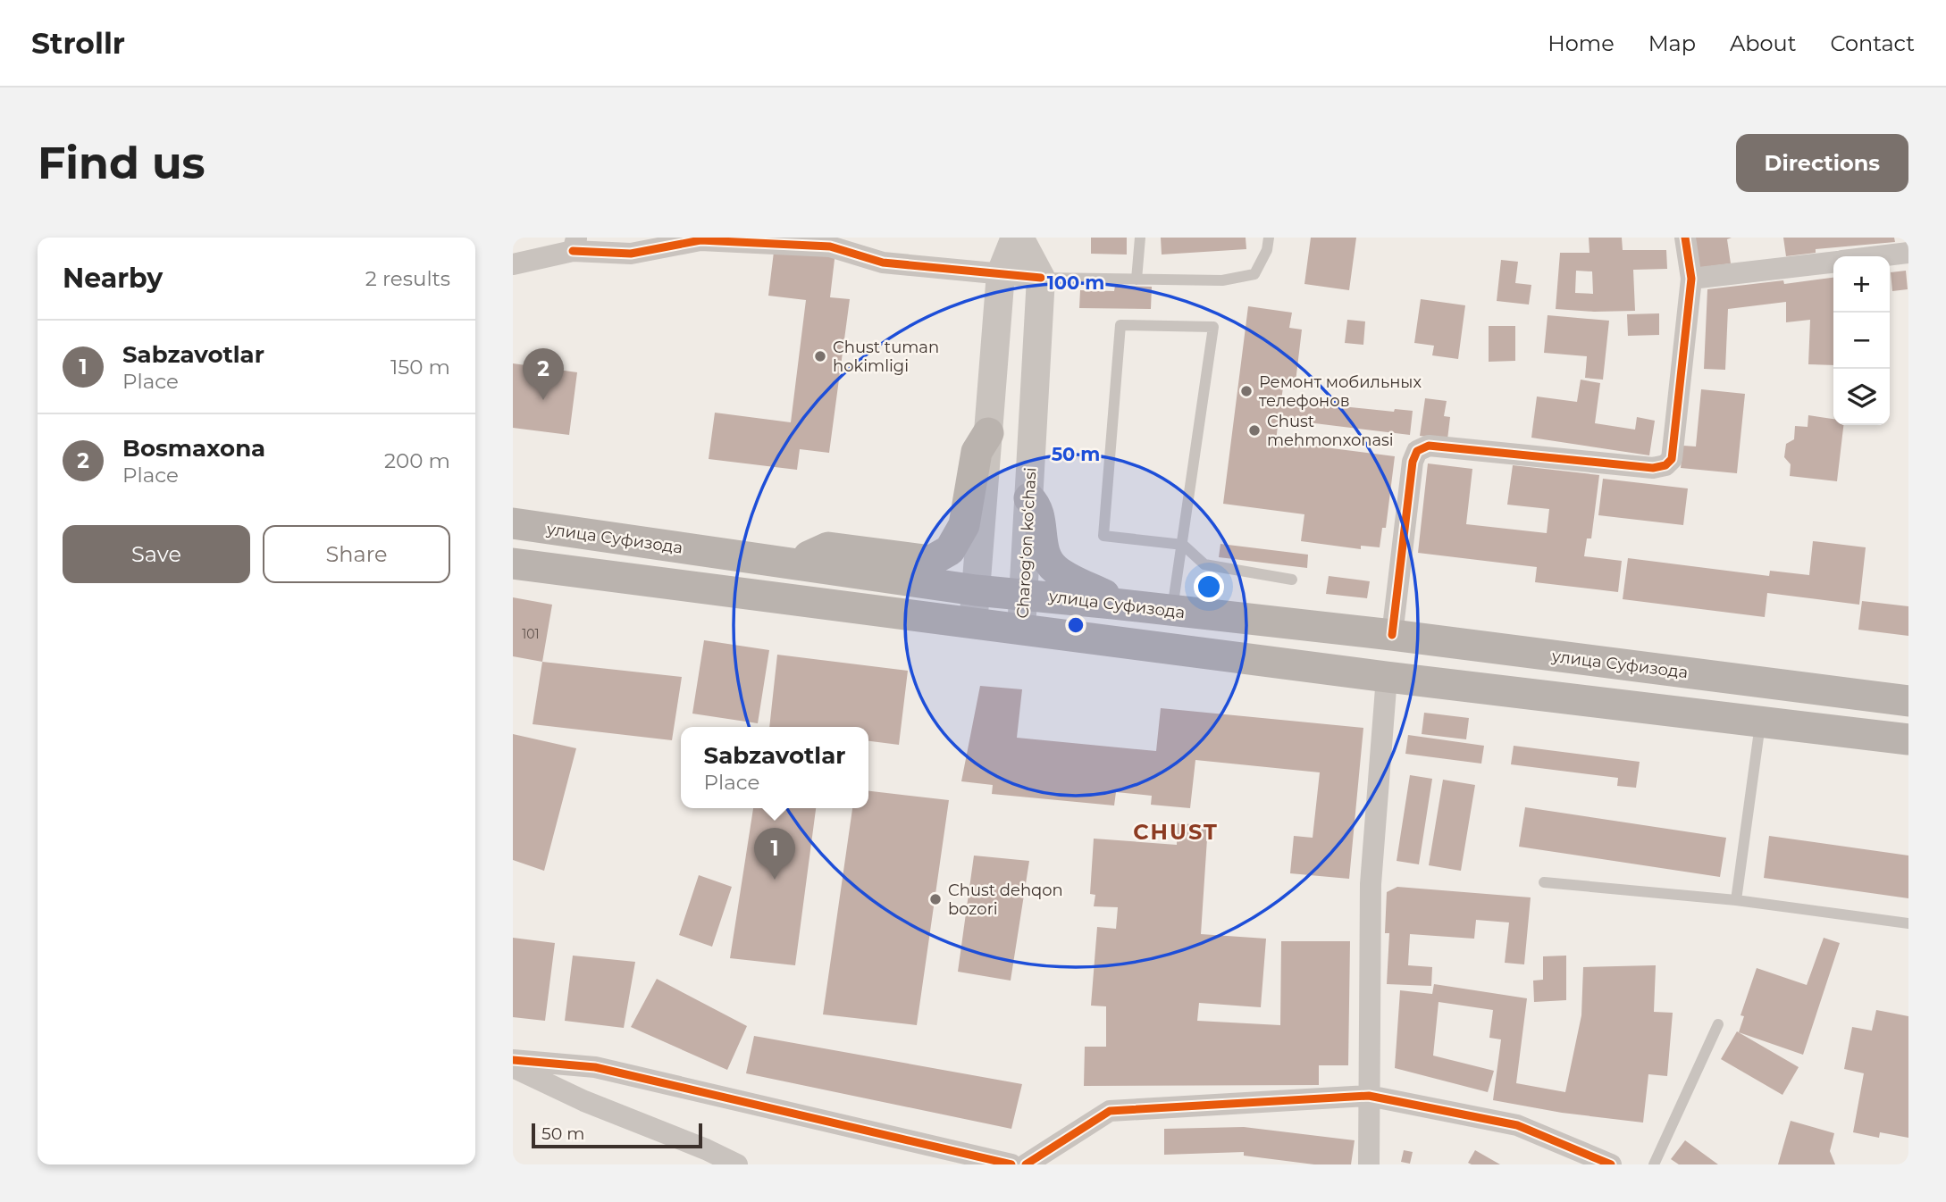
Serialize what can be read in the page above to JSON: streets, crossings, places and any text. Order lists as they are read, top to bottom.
{
  "streets": {
    "main road": ["улица Суфизода"],
    "street": ["Charog‘on ko‘chasi"]
  },
  "crossings": [
    ["улица Суфизода", "Charog‘on ko‘chasi"]
  ],
  "districts": ["CHUST"],
  "places": [
    "Chust tuman hokimligi",
    "Ремонт мобильных телефонов",
    "Chust mehmonxonasi",
    "Chust dehqon bozori"
  ],
  "house_numbers": ["101"],
  "scale_bar": "50 m",
  "page": {
    "header": "Strollr",
    "nav": [
      "Home",
      "Map",
      "About",
      "Contact"
    ],
    "buttons": [
      "Directions",
      ["Save", "Share"]
    ],
    "title": "Find us",
    "heading": ["Nearby", "2 results"],
    "map_buttons": ["+", "−"],
    "list": [
      {
        "mark": "1",
        "name": "Sabzavotlar",
        "note": "Place",
        "value": "150 m"
      },
      {
        "mark": "2",
        "name": "Bosmaxona",
        "note": "Place",
        "value": "200 m"
      }
    ],
    "pins": ["2", "1"],
    "popup": ["Sabzavotlar", "Place"],
    "scale": "50 m"
  },
  "rings": ["100 m", "50 m"]
}
